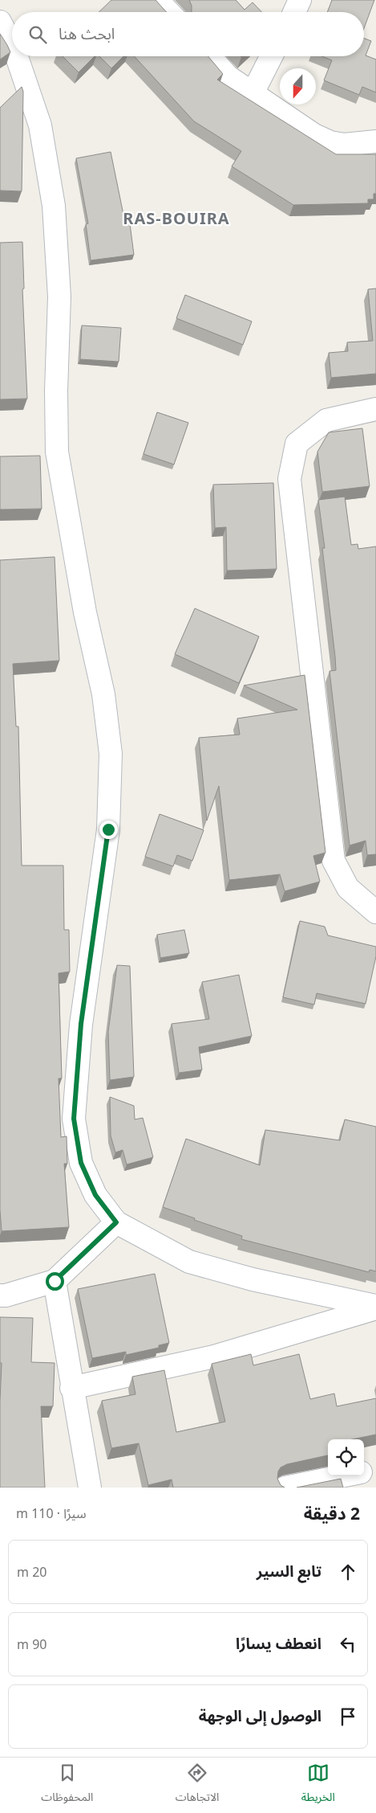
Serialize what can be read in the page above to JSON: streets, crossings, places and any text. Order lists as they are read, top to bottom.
{
  "districts": ["RAS-BOUIRA"],
  "north": "bottom",
  "page": {
    "search": "ابحث هنا",
    "heading": ["2 دقيقة", "سيرًا · 110 m"],
    "list": [
      ["تابع السير", "20 m"],
      ["انعطف يسارًا", "90 m"],
      "الوصول إلى الوجهة"
    ],
    "nav": ["الخريطة", "الاتجاهات", "المحفوظات"]
  }
}
